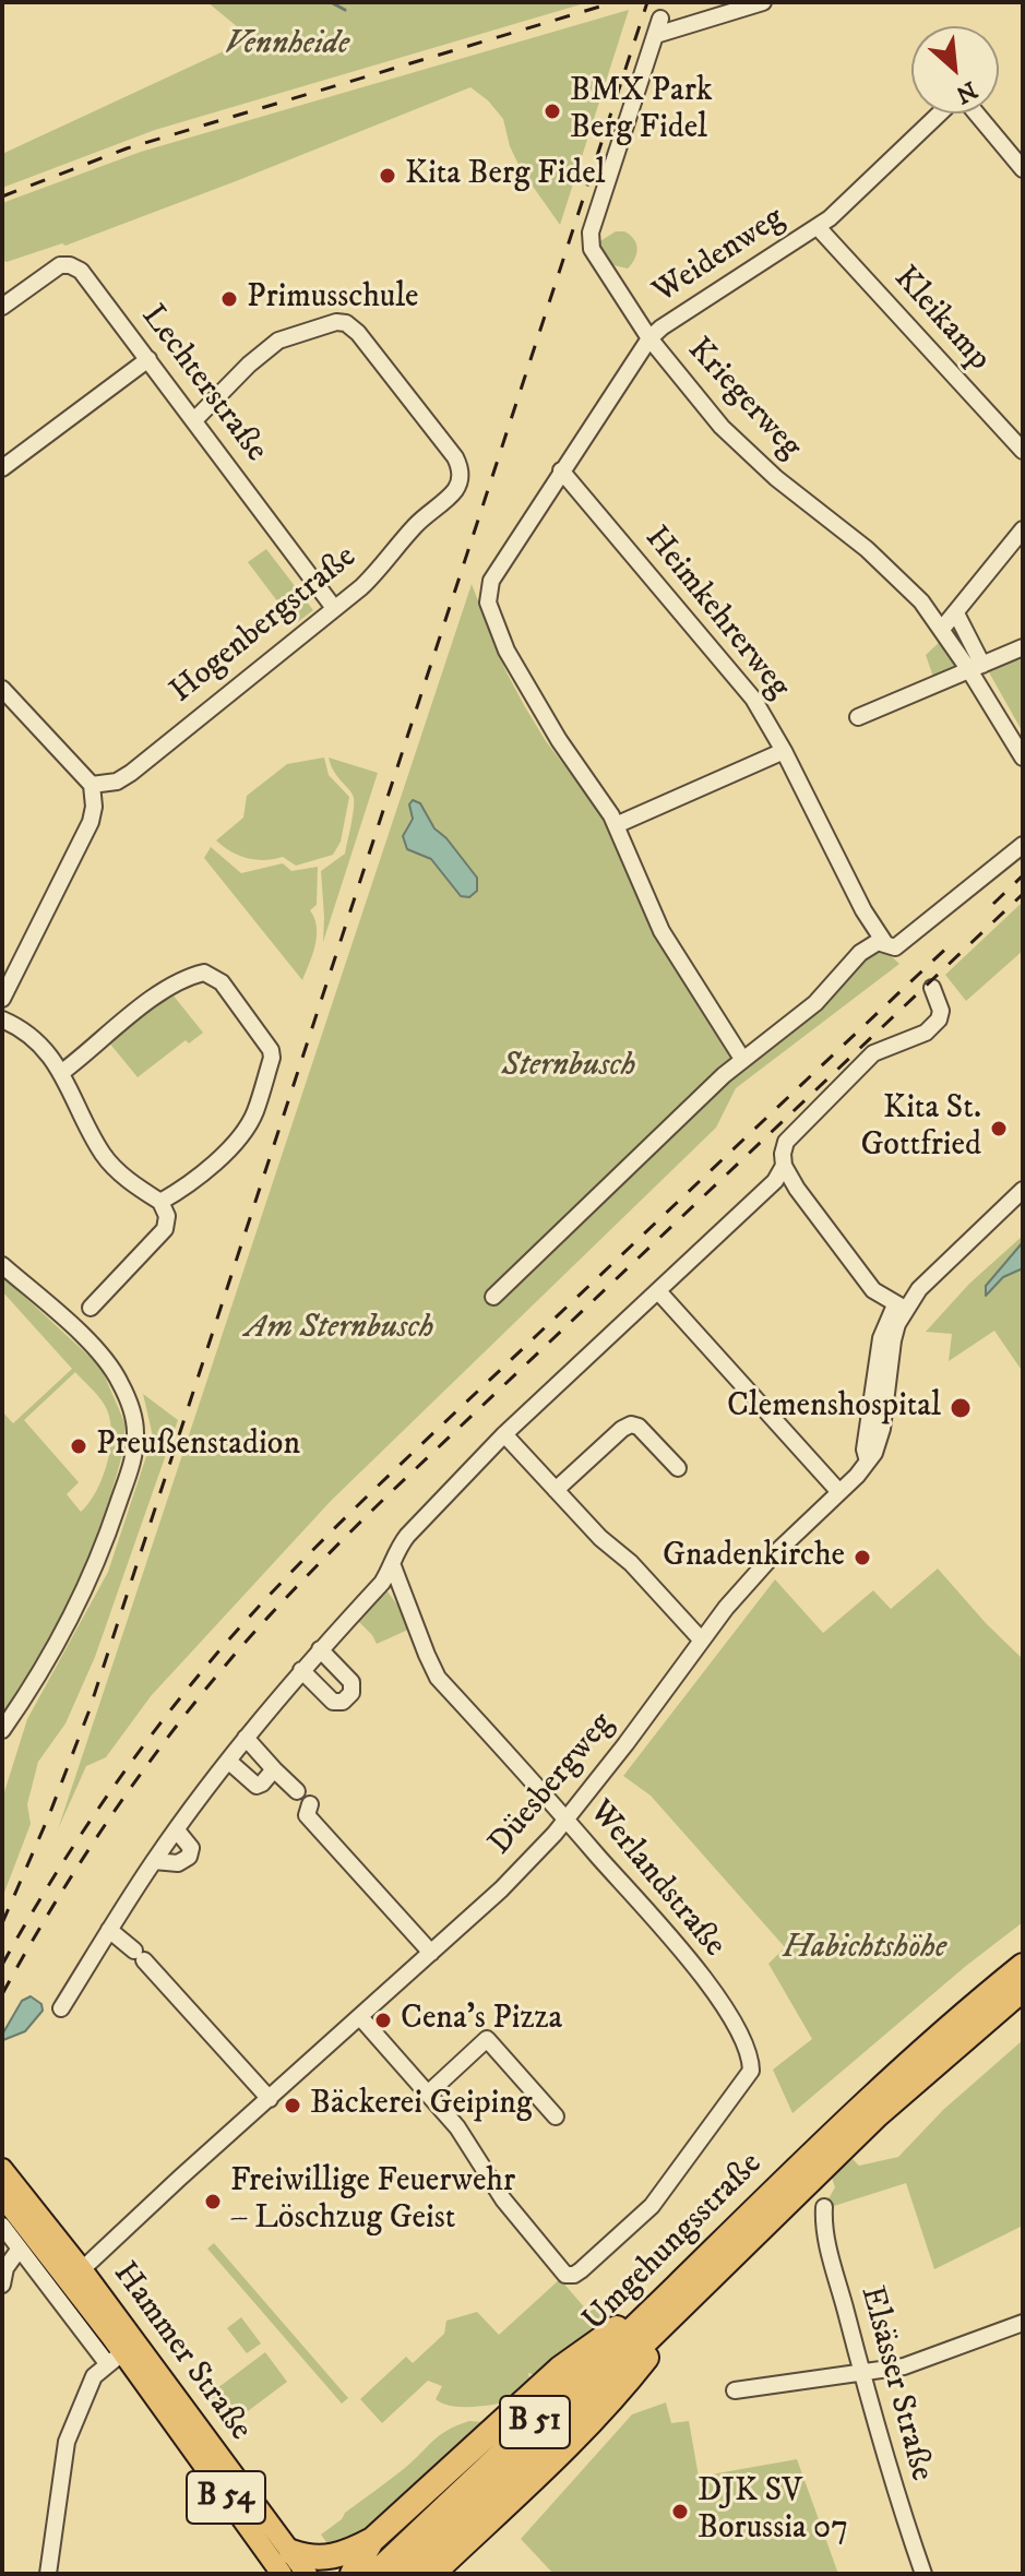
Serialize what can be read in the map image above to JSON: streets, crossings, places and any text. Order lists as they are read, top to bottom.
{
  "streets": {
    "highway": ["Umgehungsstraße", "B 51"],
    "main road": ["Hammer Straße", "B 54"],
    "street": [
      "Weidenweg",
      "Kleikamp",
      "Lechterstraße",
      "Kriegerweg",
      "Heimkehrerweg",
      "Hogenbergstraße",
      "Düesbergweg",
      "Werlandstraße",
      "Elsässer Straße"
    ]
  },
  "crossings": [
    ["Weidenweg", "Kleikamp"],
    ["Weidenweg", "Kriegerweg"],
    ["Weidenweg", "Heimkehrerweg"],
    ["Lechterstraße", "Hogenbergstraße"],
    ["Düesbergweg", "Werlandstraße"],
    ["Düesbergweg", "Hammer Straße"]
  ],
  "parks": [
    "Vennheide",
    "Sternbusch",
    "Am Sternbusch",
    "Habichtshöhe"
  ],
  "places": [
    "BMX Park Berg Fidel",
    "Kita Berg Fidel",
    "Primusschule",
    "Kita St. Gottfried",
    "Clemenshospital",
    "Preußenstadion",
    "Gnadenkirche",
    "Cena’s Pizza",
    "Bäckerei Geiping",
    "Freiwillige Feuerwehr – Löschzug Geist",
    "DJK SV Borussia 07"
  ],
  "north": "bottom right"
}
